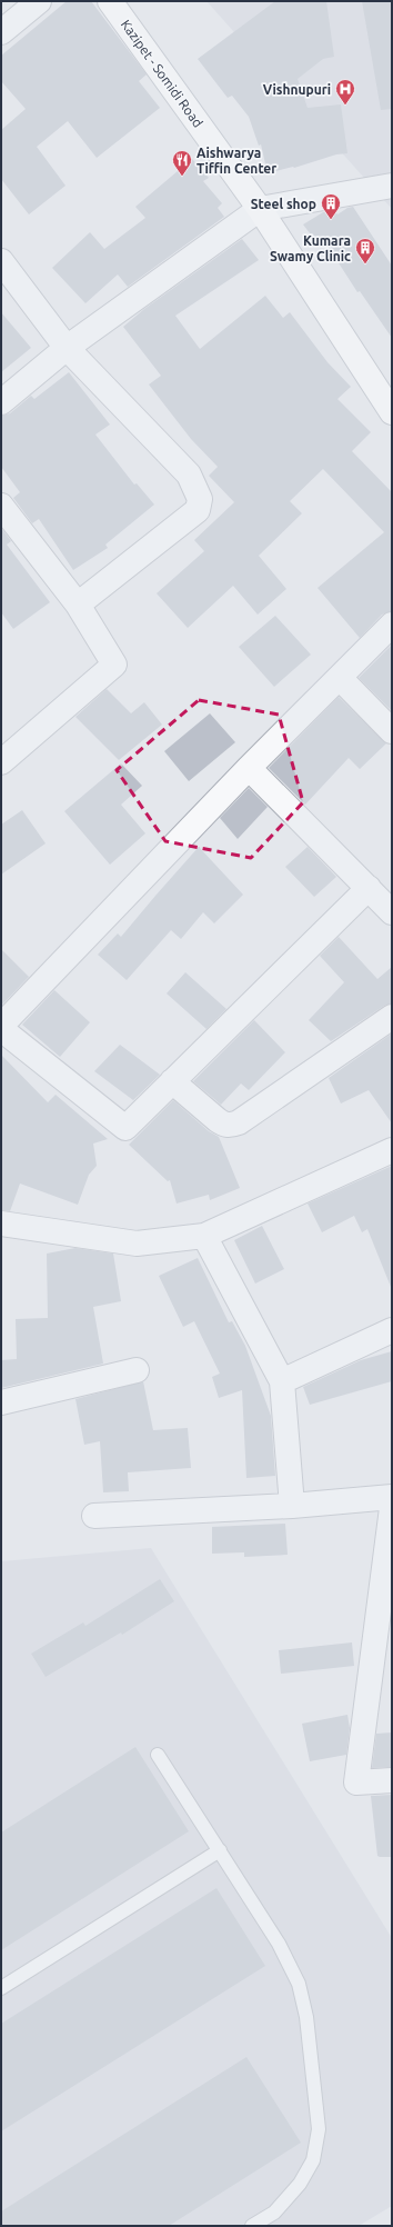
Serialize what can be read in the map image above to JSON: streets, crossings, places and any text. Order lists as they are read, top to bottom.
{
  "streets": {
    "street": ["Kazipet - Somidi Road"]
  },
  "places": {
    "hospital": ["Vishnupuri"],
    "restaurant": ["Aishwarya Tiffin Center"],
    "building": ["Steel shop", "Kumara Swamy Clinic"]
  }
}
